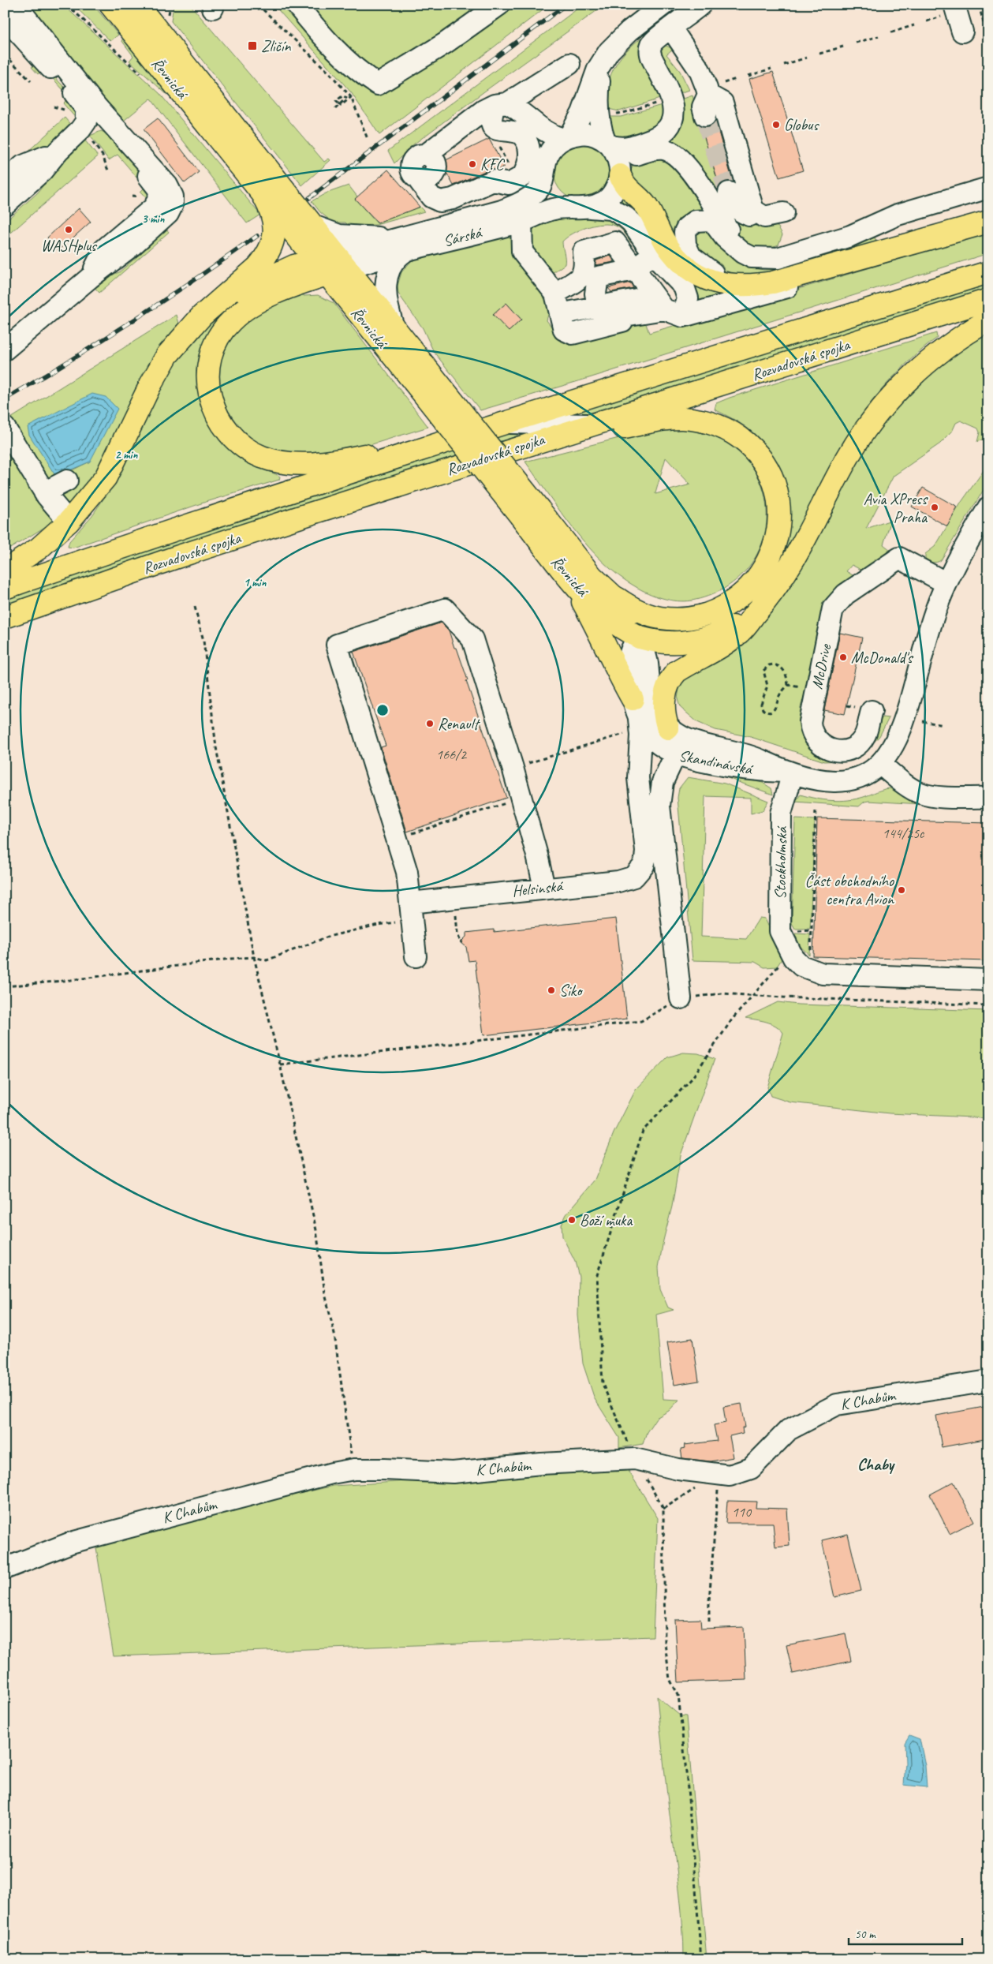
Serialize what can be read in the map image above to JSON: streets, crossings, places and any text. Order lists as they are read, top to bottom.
{
  "streets": {
    "main road": ["Řevnická", "Rozvadovská spojka"],
    "street": [
      "Sárská",
      "McDrive",
      "Skandinávská",
      "Stockholmská",
      "Helsinská",
      "K Chabům"
    ]
  },
  "crossings": [
    ["Řevnická", "Sárská"],
    ["Řevnická", "Skandinávská"],
    ["McDrive", "Skandinávská"],
    ["Skandinávská", "Stockholmská"],
    ["Skandinávská", "Helsinská"]
  ],
  "districts": ["Chaby"],
  "places": {
    "transit": ["Zličín"],
    "other": [
      "Globus",
      "KFC",
      "WASHplus",
      "Avia XPress Praha",
      "McDonald's",
      "Renault",
      "Část obchodního centra Avion",
      "Siko",
      "Boží muka"
    ]
  },
  "house_numbers": ["166/2", "144/25c", "110"],
  "scale_bar": "50 m",
  "rings": ["3 min", "2 min", "1 min"]
}
